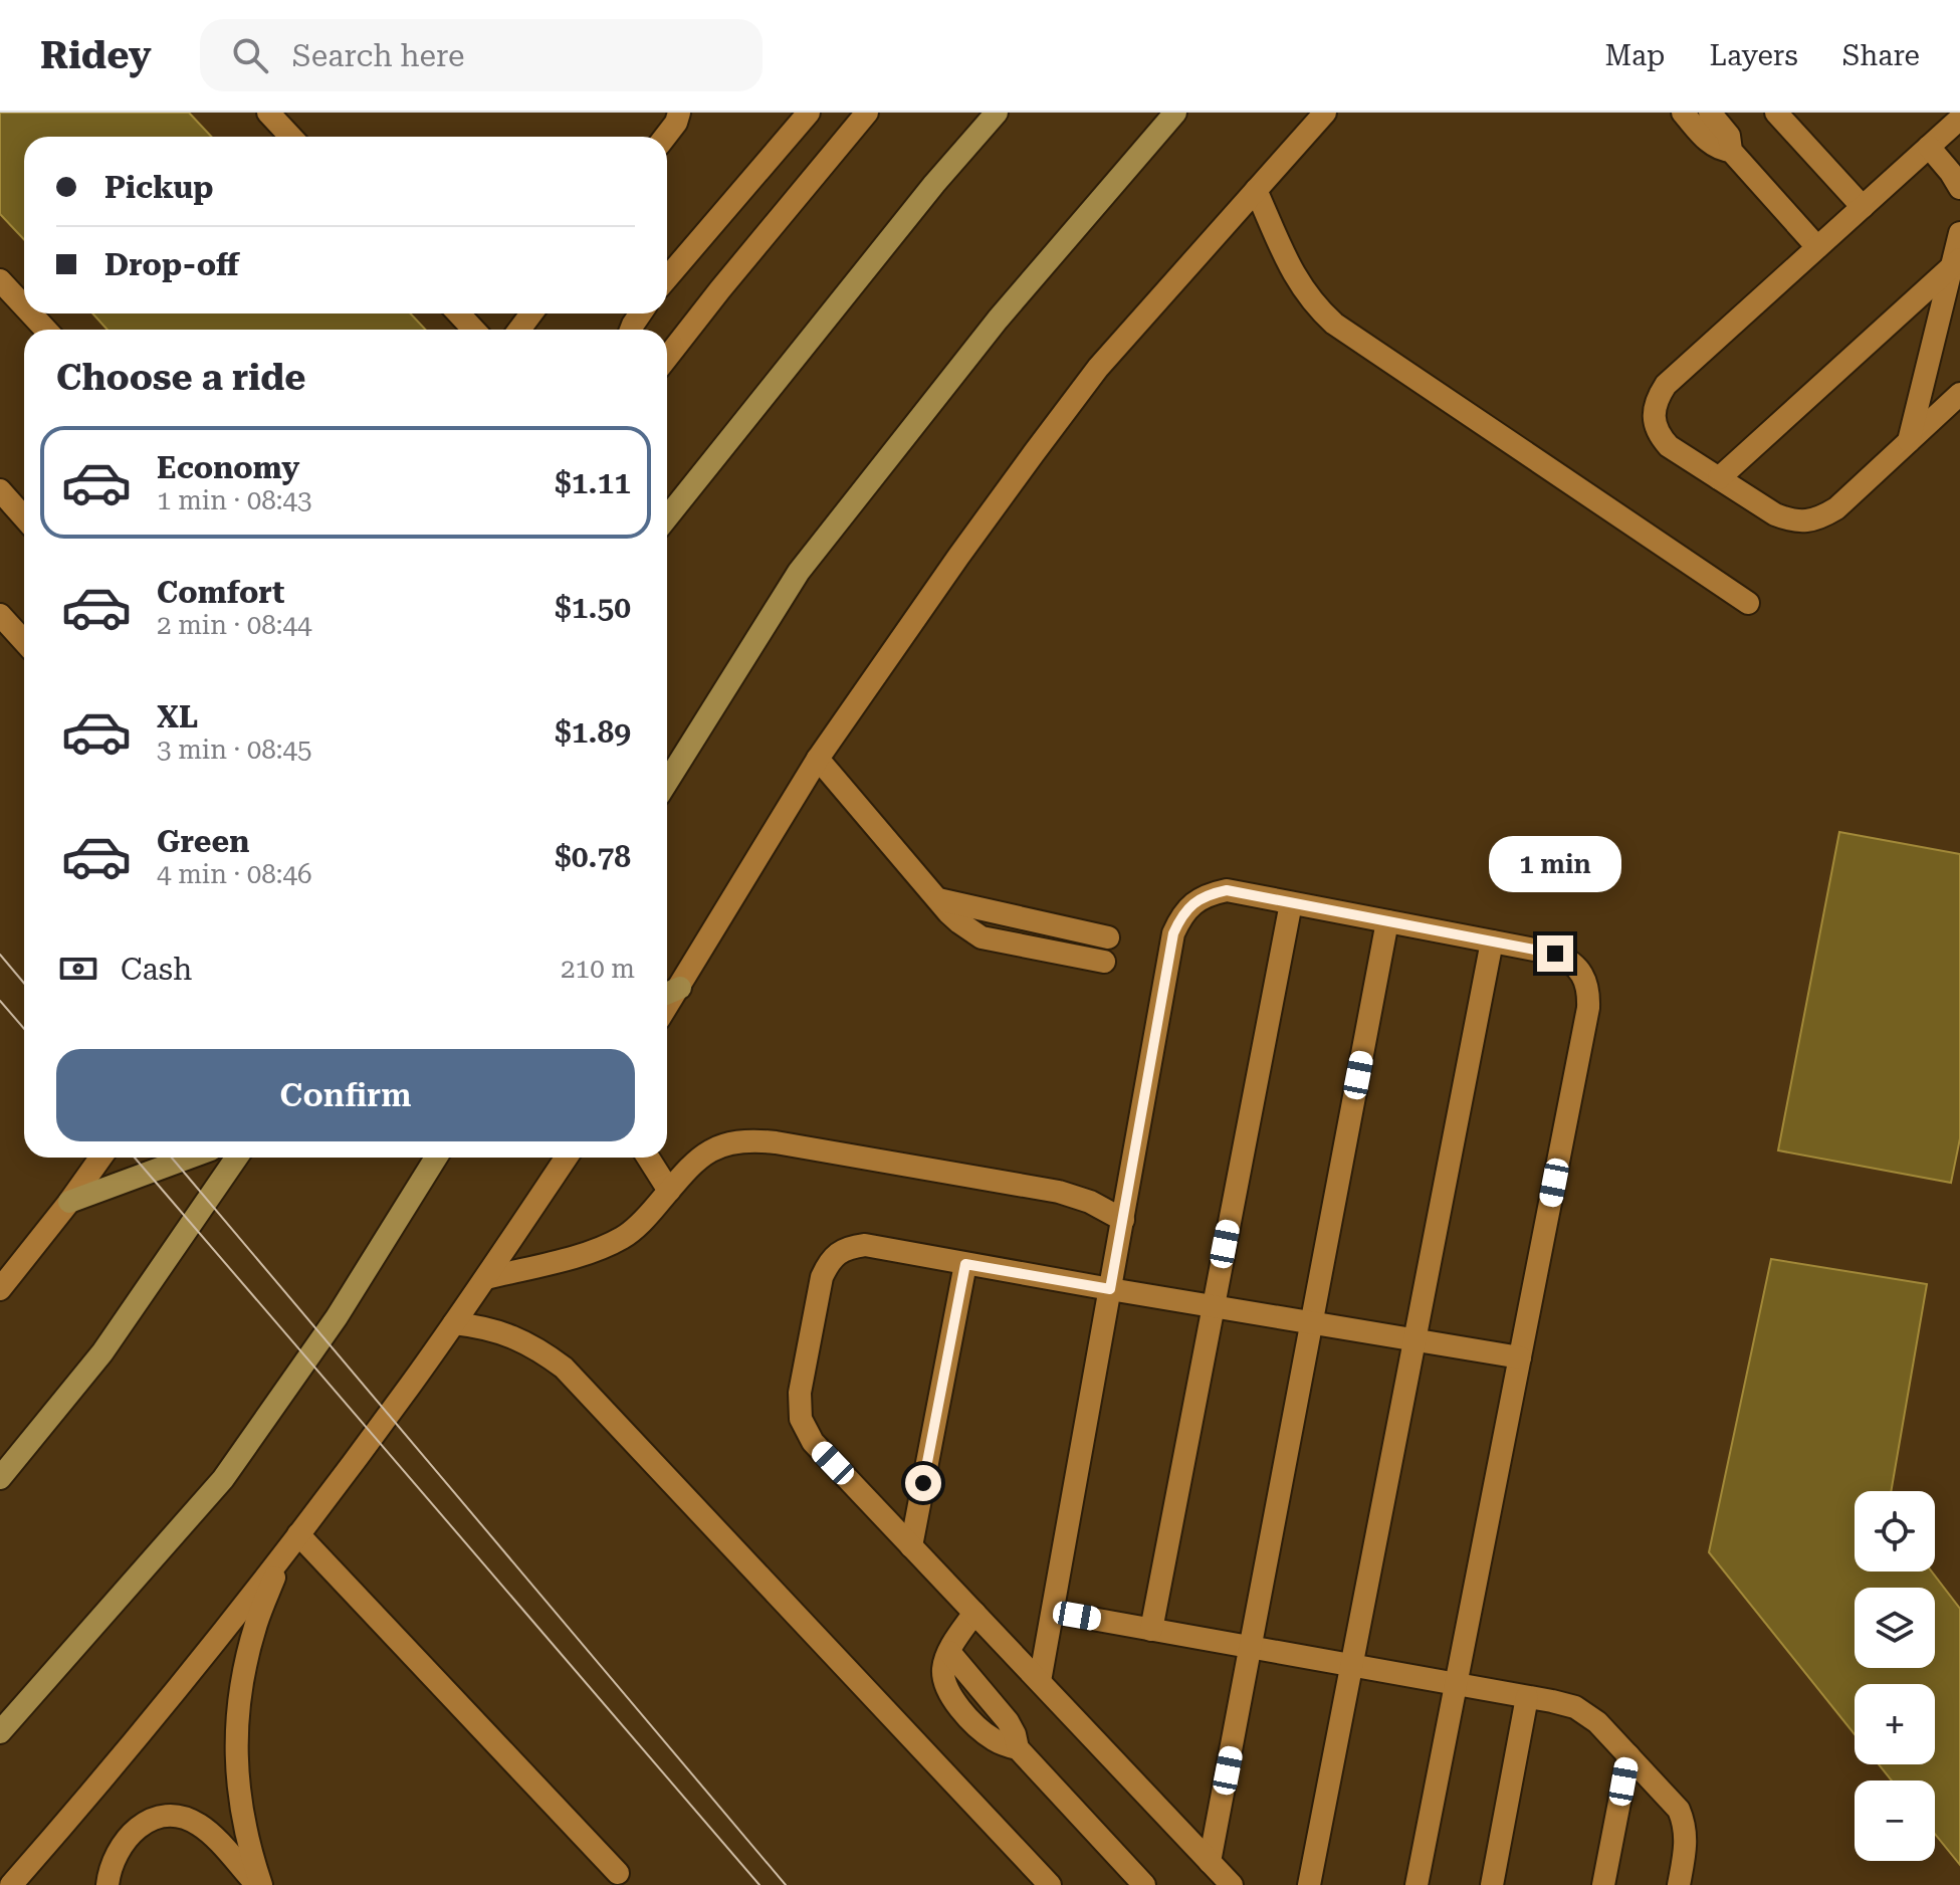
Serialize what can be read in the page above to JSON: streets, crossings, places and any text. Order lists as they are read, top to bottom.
{
  "page": {
    "header": "Ridey",
    "search": "Search here",
    "nav": ["Map", "Layers", "Share"],
    "banner": ["Pickup", "Drop-off"],
    "heading": "Choose a ride",
    "list": [
      {
        "name": "Economy",
        "note": "1 min · 08:43",
        "value": "$1.11"
      },
      {
        "name": "Comfort",
        "note": "2 min · 08:44",
        "value": "$1.50"
      },
      {
        "name": "XL",
        "note": "3 min · 08:45",
        "value": "$1.89"
      },
      {
        "name": "Green",
        "note": "4 min · 08:46",
        "value": "$0.78"
      }
    ],
    "bubble": "1 min",
    "pay": ["Cash", "210 m"],
    "buttons": "Confirm",
    "map_buttons": ["+", "−"]
  }
}
